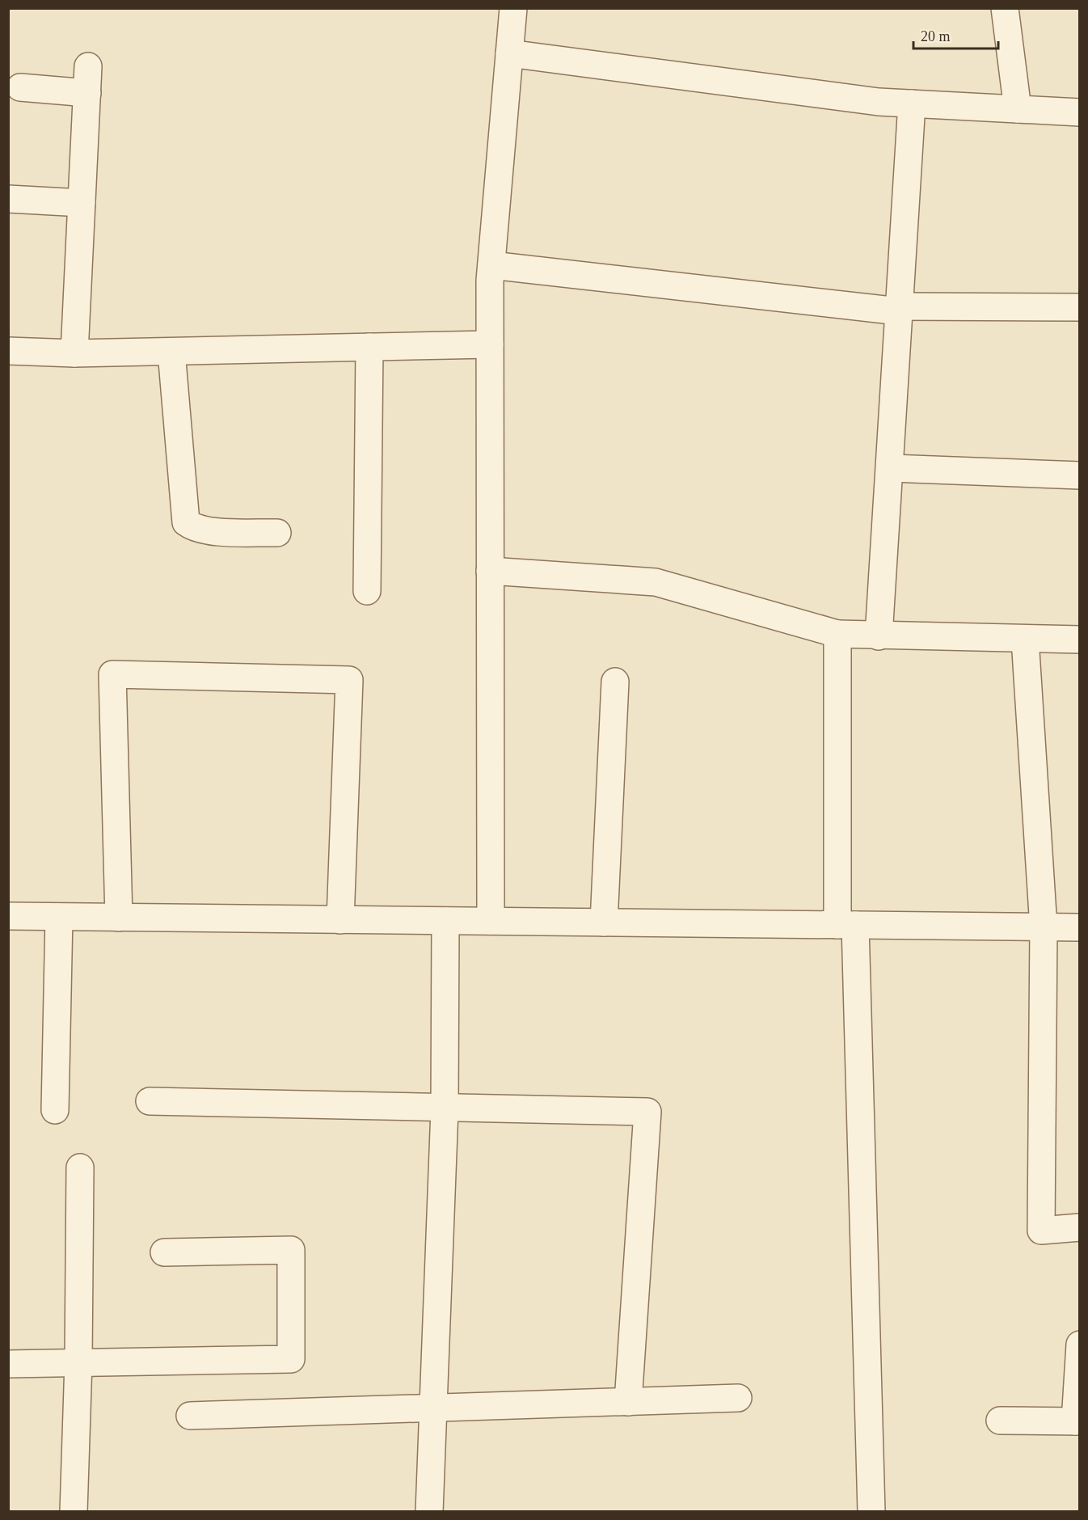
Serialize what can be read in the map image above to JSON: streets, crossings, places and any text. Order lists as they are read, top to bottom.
{
  "scale_bar": "20 m"
}
